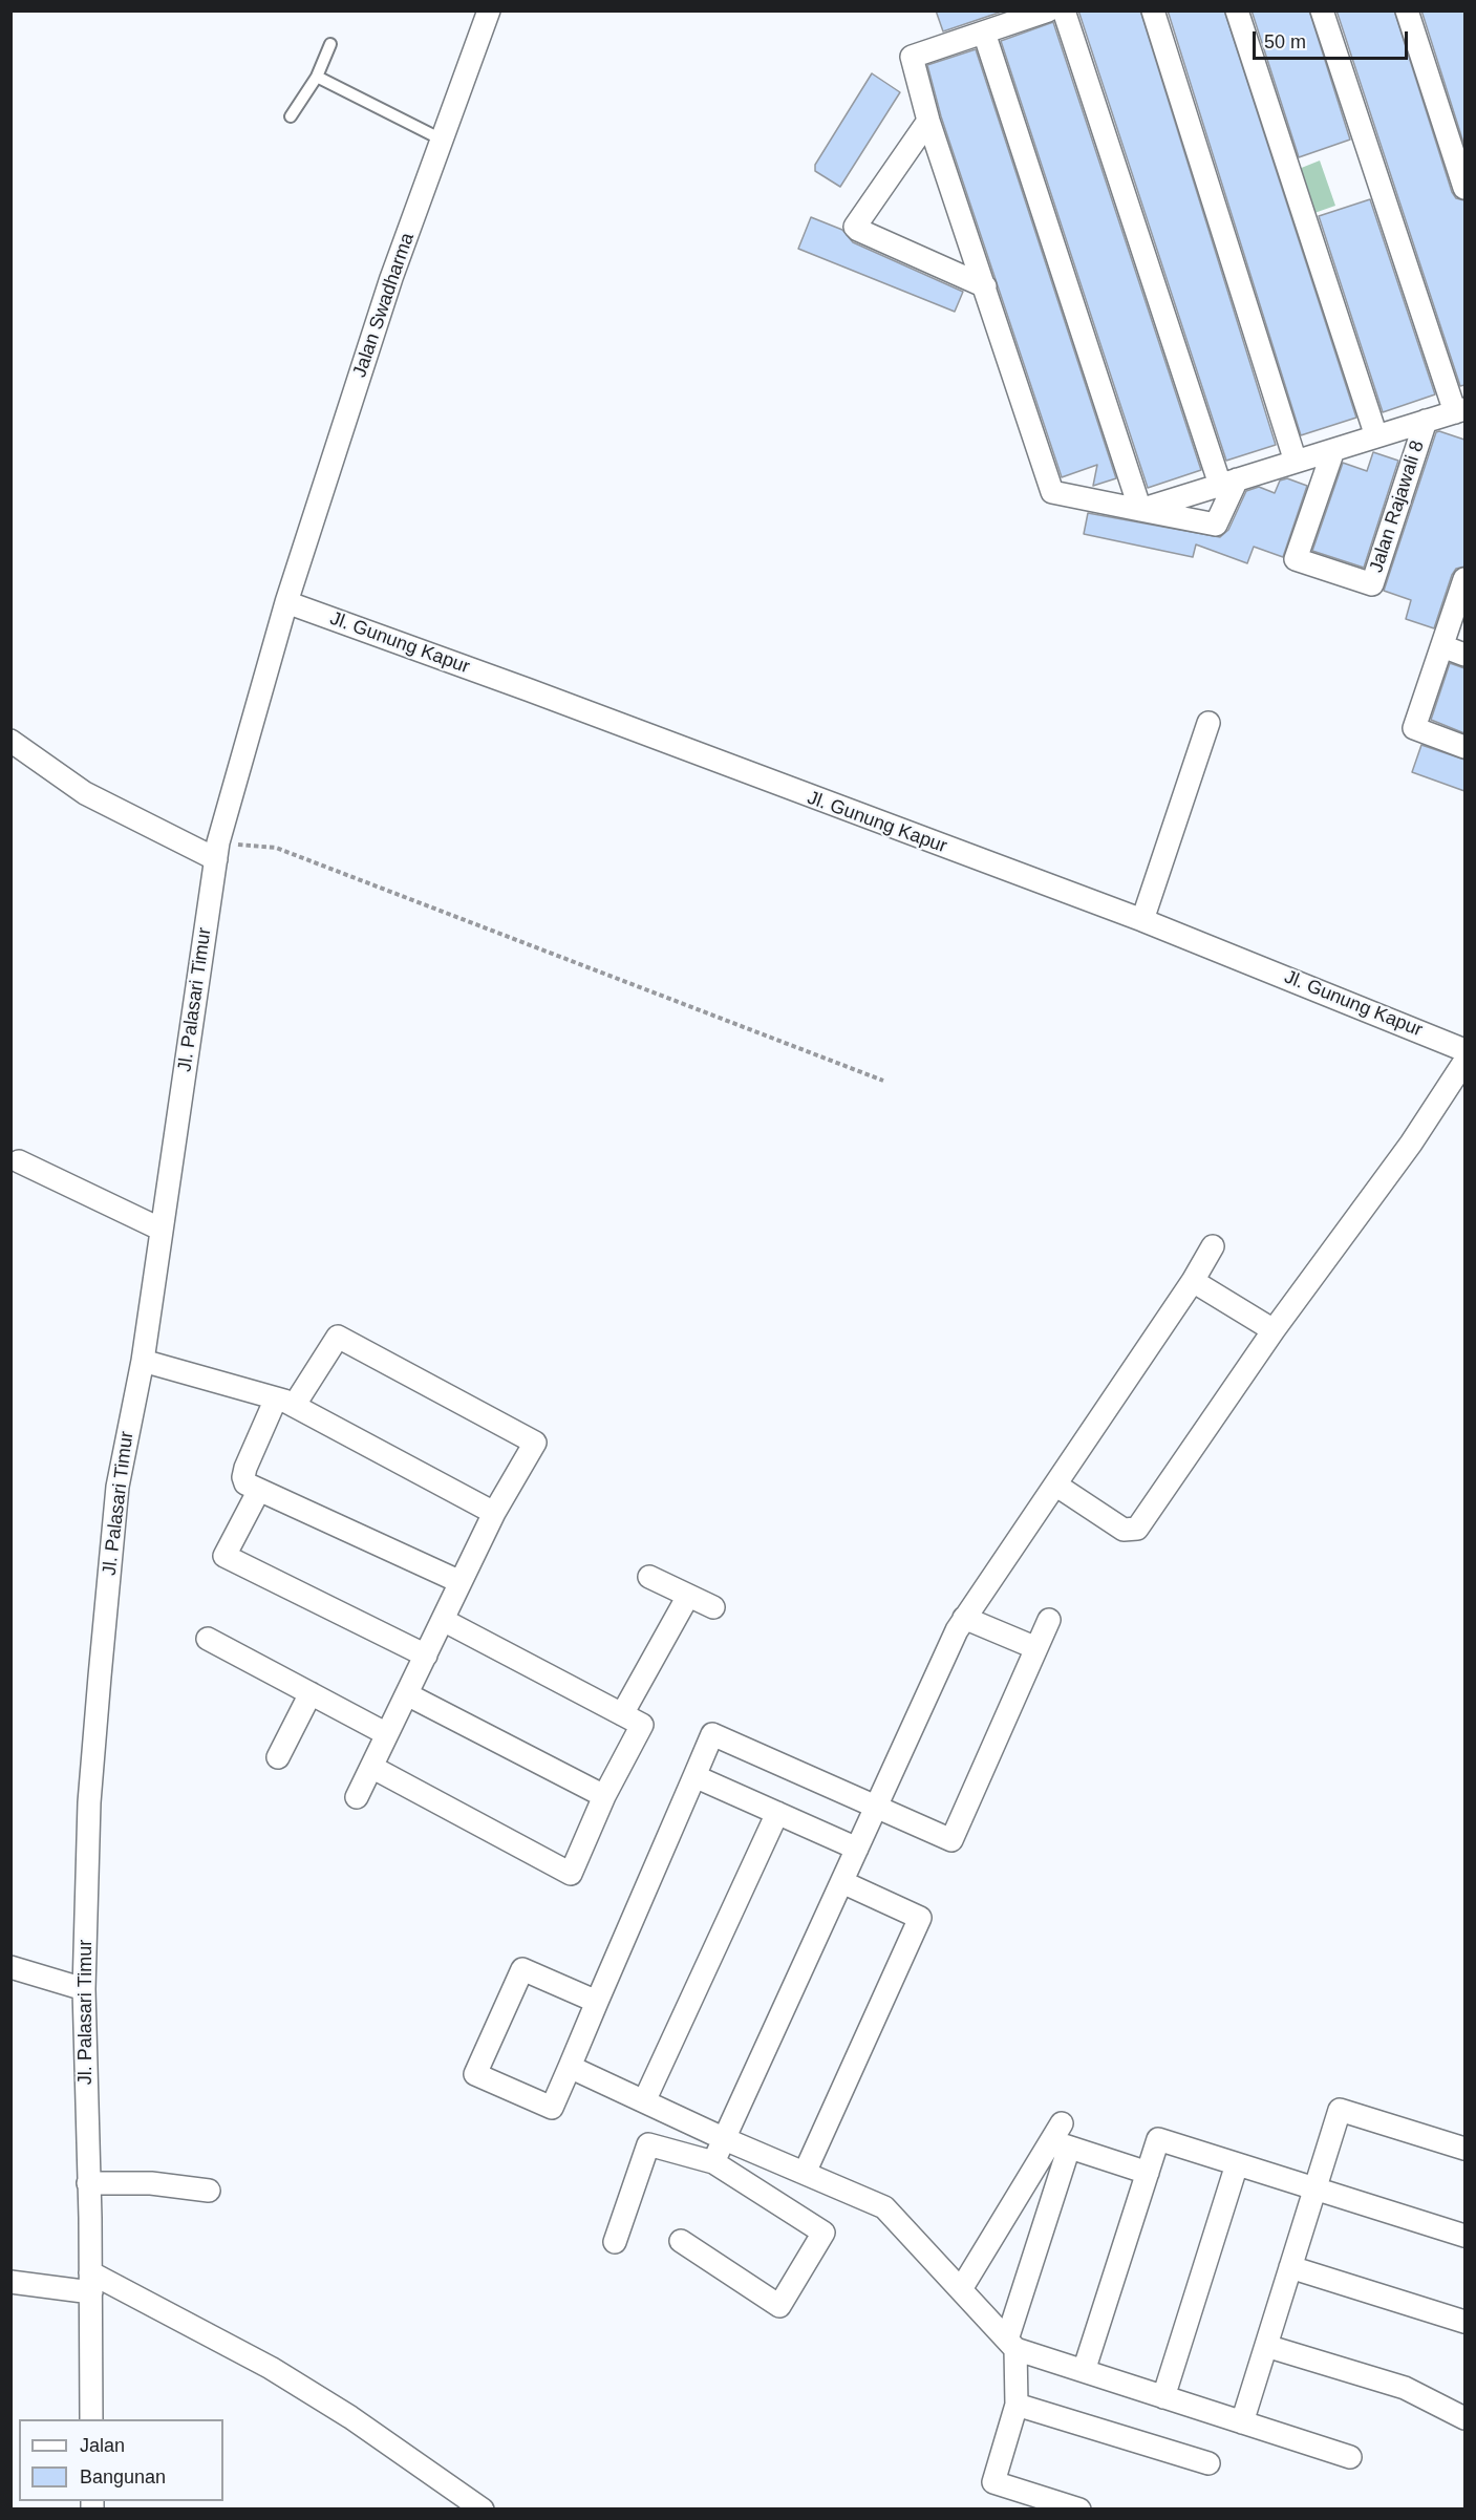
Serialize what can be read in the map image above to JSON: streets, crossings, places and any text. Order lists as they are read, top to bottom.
{
  "streets": {
    "street": [
      "Jalan Swadharma",
      "Jalan Rajawali 8",
      "Jl. Gunung Kapur",
      "Jl. Palasari Timur"
    ]
  },
  "crossings": [
    ["Jalan Swadharma", "Jl. Gunung Kapur"],
    ["Jalan Swadharma", "Jl. Palasari Timur"],
    ["Jl. Gunung Kapur", "Jl. Palasari Timur"]
  ],
  "legend": ["Jalan", "Bangunan"],
  "scale_bar": "50 m"
}
